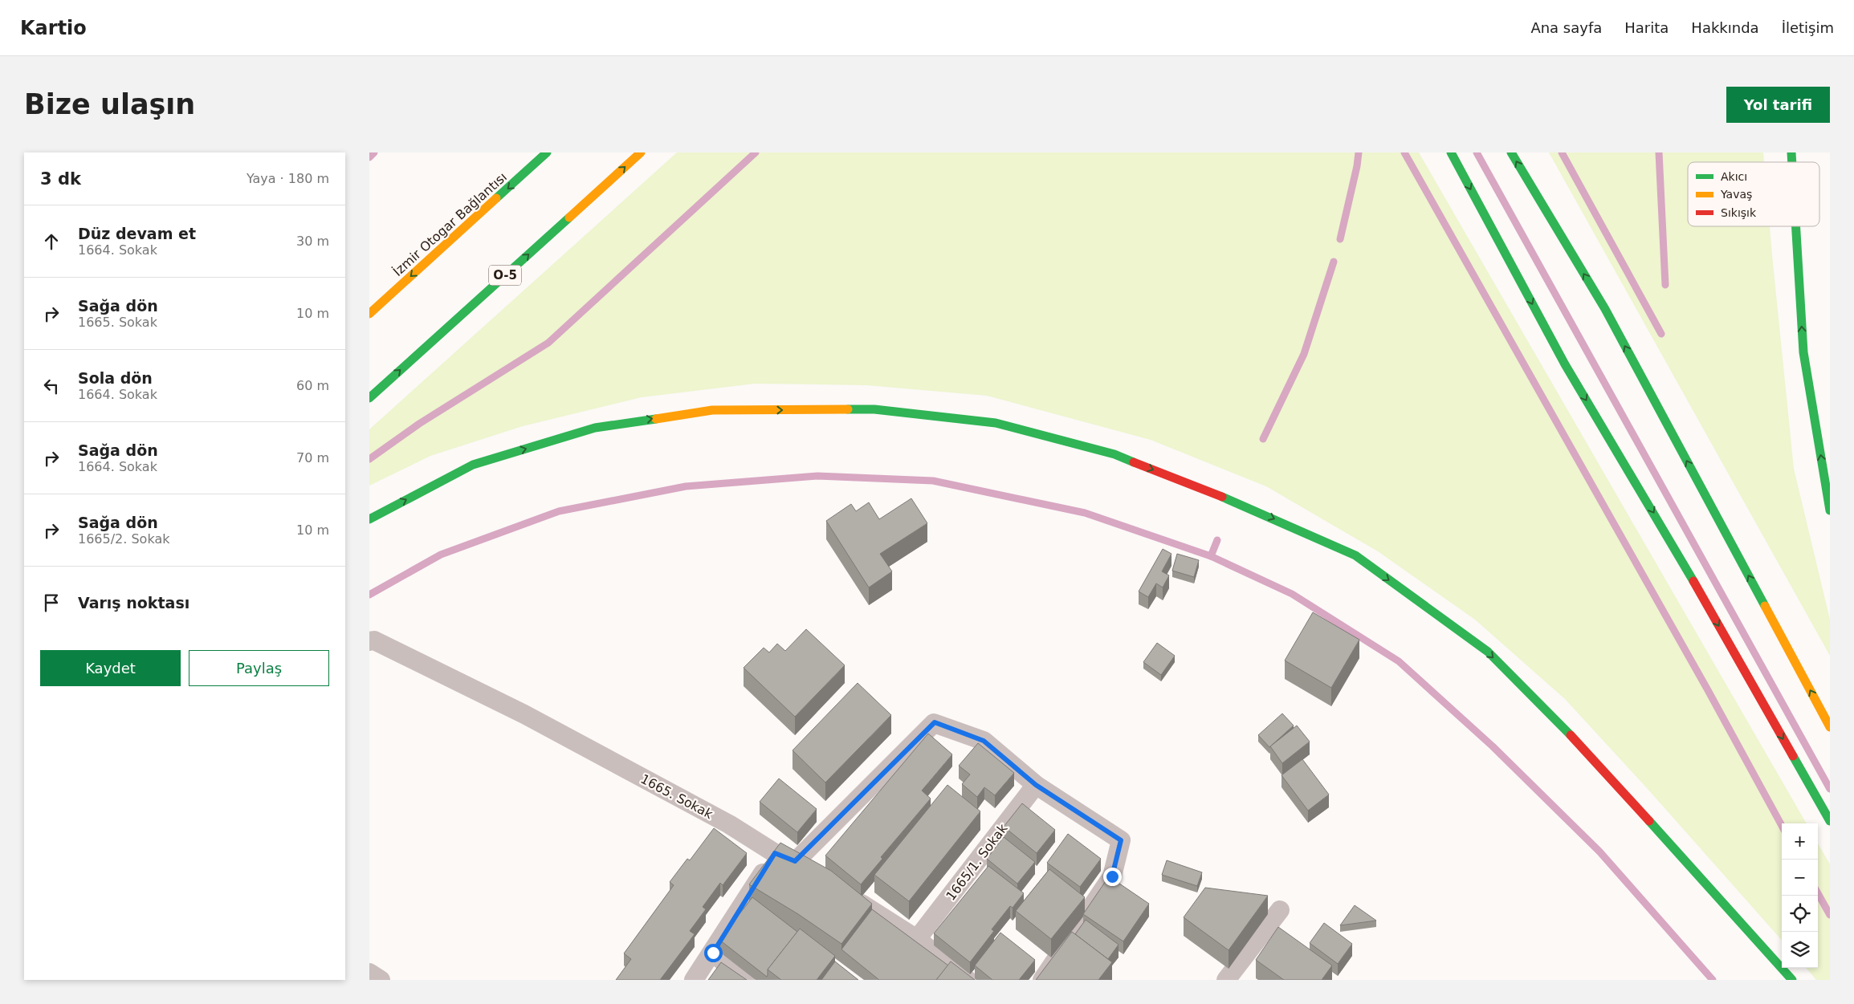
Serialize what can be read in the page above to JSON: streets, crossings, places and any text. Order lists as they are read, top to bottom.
{
  "streets": {
    "highway": ["İzmir Otogar Bağlantısı", "O-5"],
    "street": ["1665. Sokak", "1665/1. Sokak"]
  },
  "crossings": [
    ["1665. Sokak", "1665/1. Sokak"]
  ],
  "legend": ["Akıcı", "Yavaş", "Sıkışık"],
  "page": {
    "header": "Kartio",
    "nav": [
      "Ana sayfa",
      "Harita",
      "Hakkında",
      "İletişim"
    ],
    "buttons": [
      "Yol tarifi",
      ["Kaydet", "Paylaş"]
    ],
    "title": "Bize ulaşın",
    "heading": ["3 dk", "Yaya · 180 m"],
    "list": [
      ["Düz devam et", "1664. Sokak", "30 m"],
      ["Sağa dön", "1665. Sokak", "10 m"],
      ["Sola dön", "1664. Sokak", "60 m"],
      ["Sağa dön", "1664. Sokak", "70 m"],
      ["Sağa dön", "1665/2. Sokak", "10 m"],
      "Varış noktası"
    ],
    "map_buttons": ["+", "−"]
  }
}
